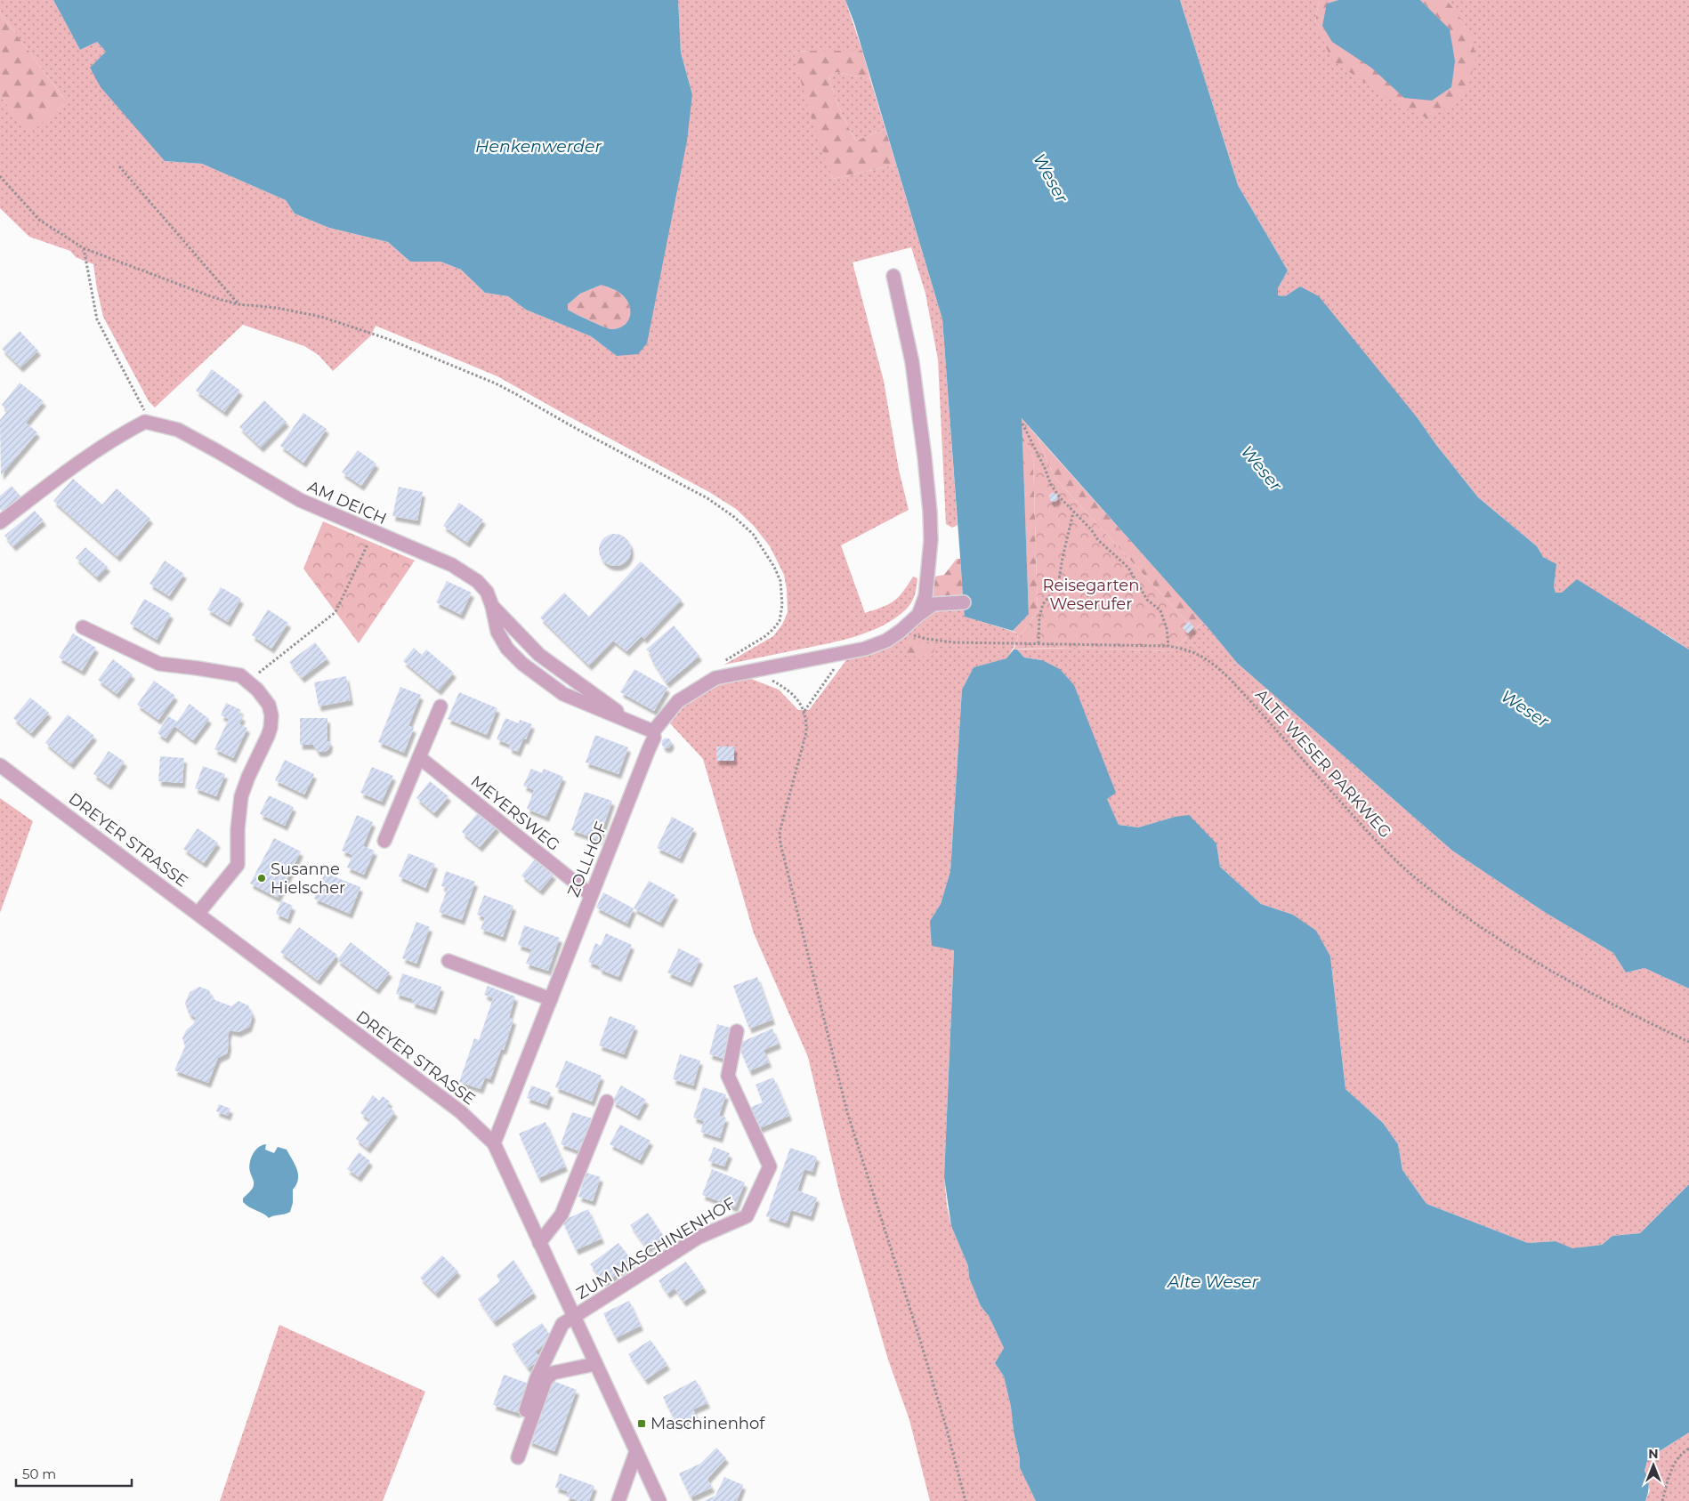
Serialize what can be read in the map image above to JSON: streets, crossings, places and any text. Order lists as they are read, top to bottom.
{
  "streets": {
    "street": [
      "AM DEICH",
      "MEYERSWEG",
      "DREYER STRASSE",
      "ZOLLHOF",
      "ZUM MASCHINENHOF"
    ],
    "path": ["ALTE WESER PARKWEG"]
  },
  "crossings": [
    ["AM DEICH", "ZOLLHOF"],
    ["MEYERSWEG", "ZOLLHOF"],
    ["DREYER STRASSE", "ZOLLHOF"],
    ["DREYER STRASSE", "ZUM MASCHINENHOF"]
  ],
  "water": ["Henkenwerder", "Weser", "Alte Weser"],
  "parks": ["Reisegarten Weserufer"],
  "places": {
    "other": ["Susanne Hielscher"],
    "transit": ["Maschinenhof"]
  },
  "scale_bar": "50 m",
  "north": "top"
}
